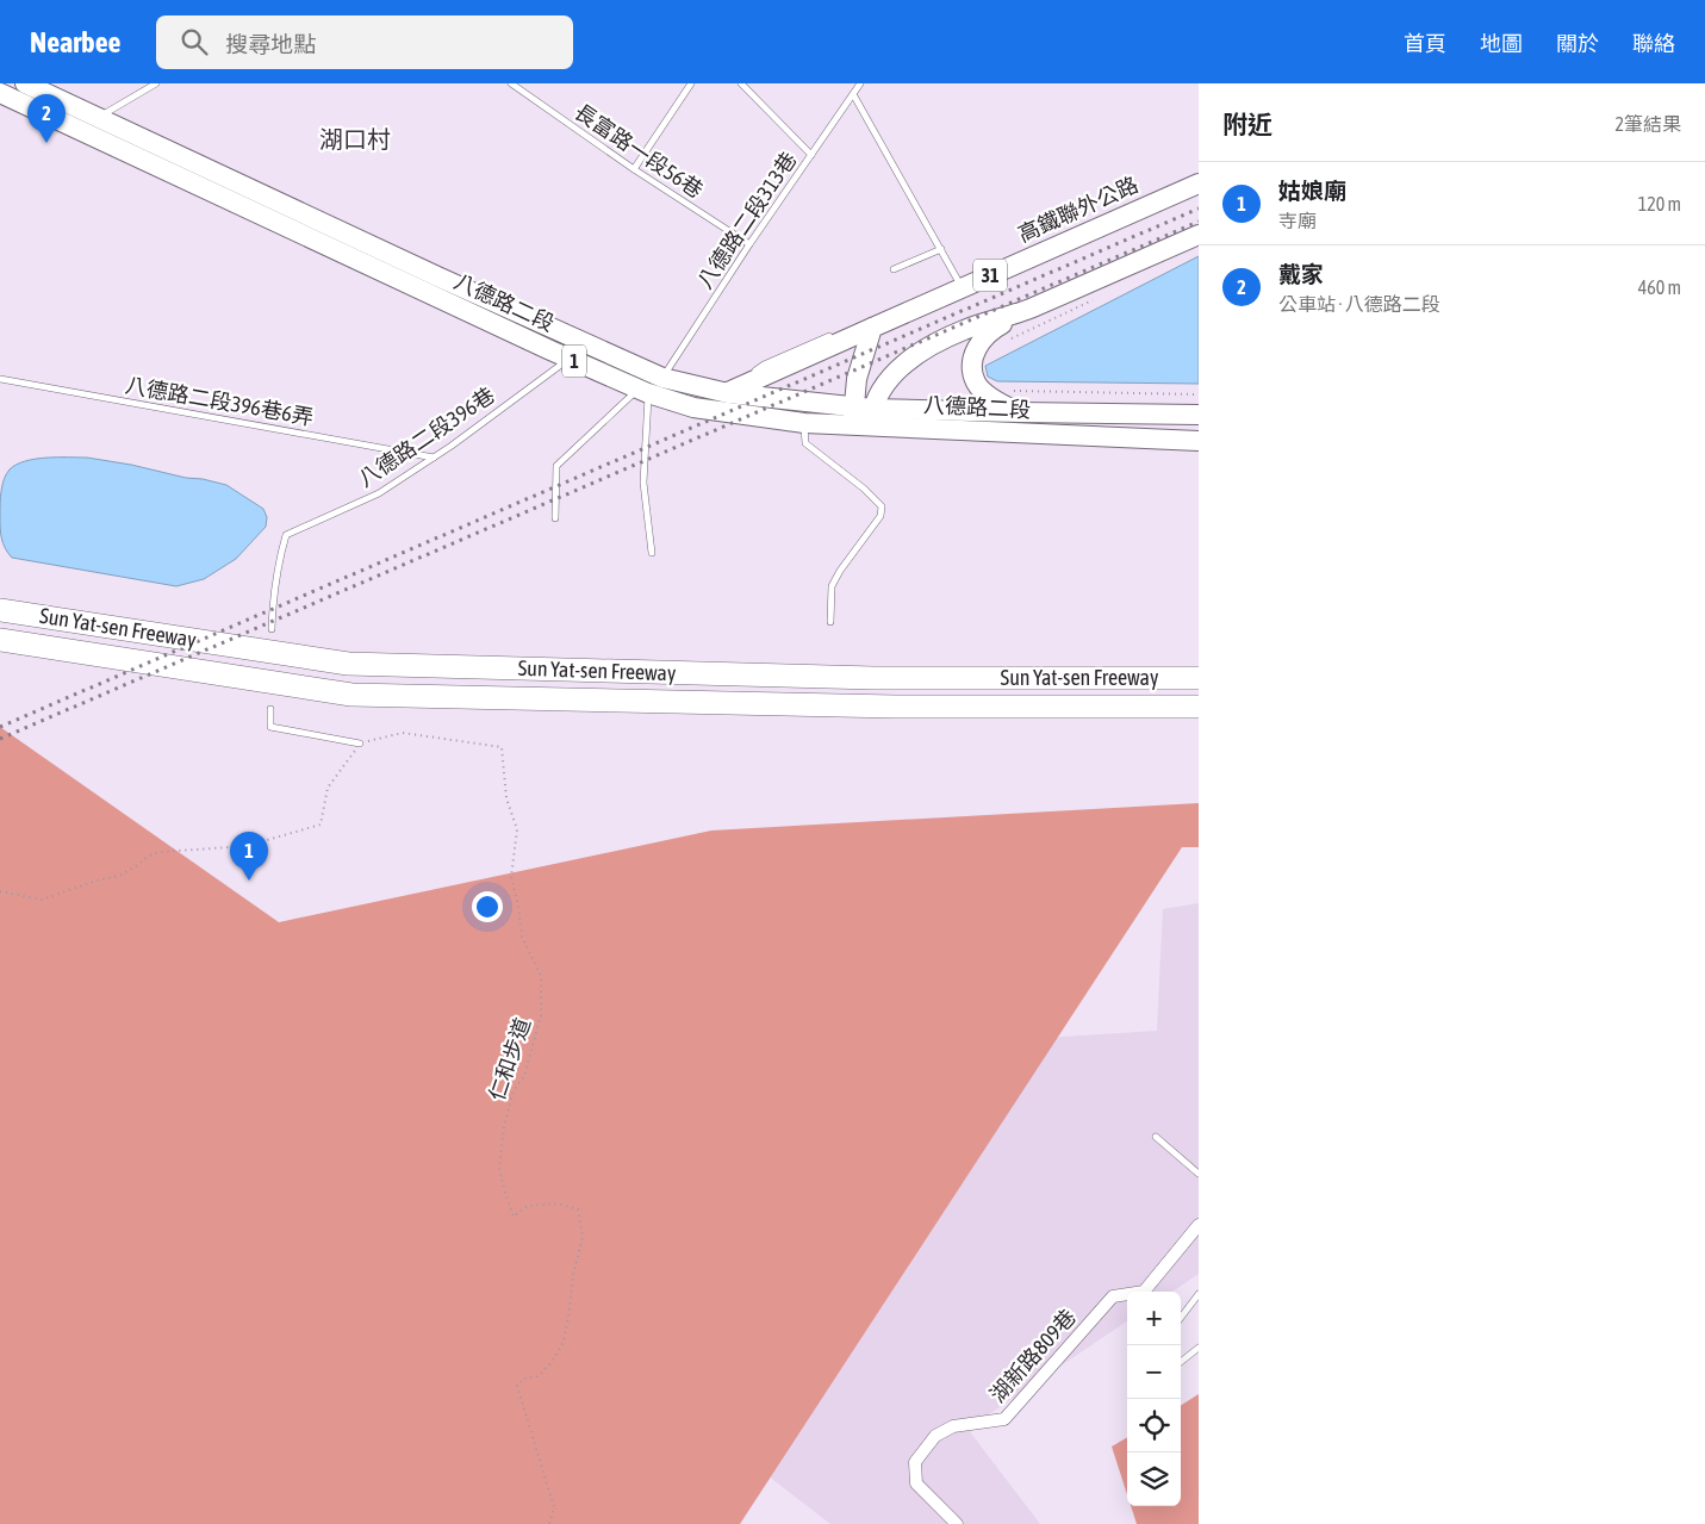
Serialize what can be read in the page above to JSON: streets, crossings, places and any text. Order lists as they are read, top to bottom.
{
  "streets": {
    "highway": ["Sun Yat-sen Freeway"],
    "main road": [
      "高鐵聯外公路",
      "31",
      "八德路二段",
      "1"
    ],
    "street": ["湖新路809巷"],
    "lane": [
      "長富路一段56巷",
      "八德路二段313巷",
      "八德路二段396巷6弄",
      "八德路二段396巷"
    ],
    "path": ["仁和步道"]
  },
  "crossings": [
    ["長富路一段56巷", "八德路二段313巷"],
    ["高鐵聯外公路", "31"],
    ["八德路二段313巷", "八德路二段"],
    ["31", "八德路二段"],
    ["八德路二段", "八德路二段396巷"],
    ["八德路二段396巷6弄", "八德路二段396巷"]
  ],
  "districts": ["湖口村"],
  "page": {
    "header": "Nearbee",
    "search": "搜尋地點",
    "nav": [
      "首頁",
      "地圖",
      "關於",
      "聯絡"
    ],
    "heading": ["附近", "2筆結果"],
    "pins": ["2", "1"],
    "list": [
      {
        "mark": "1",
        "name": "姑娘廟",
        "note": "寺廟",
        "value": "120 m"
      },
      {
        "mark": "2",
        "name": "戴家",
        "note": "公車站 · 八德路二段",
        "value": "460 m"
      }
    ],
    "map_buttons": ["+", "−"]
  }
}
